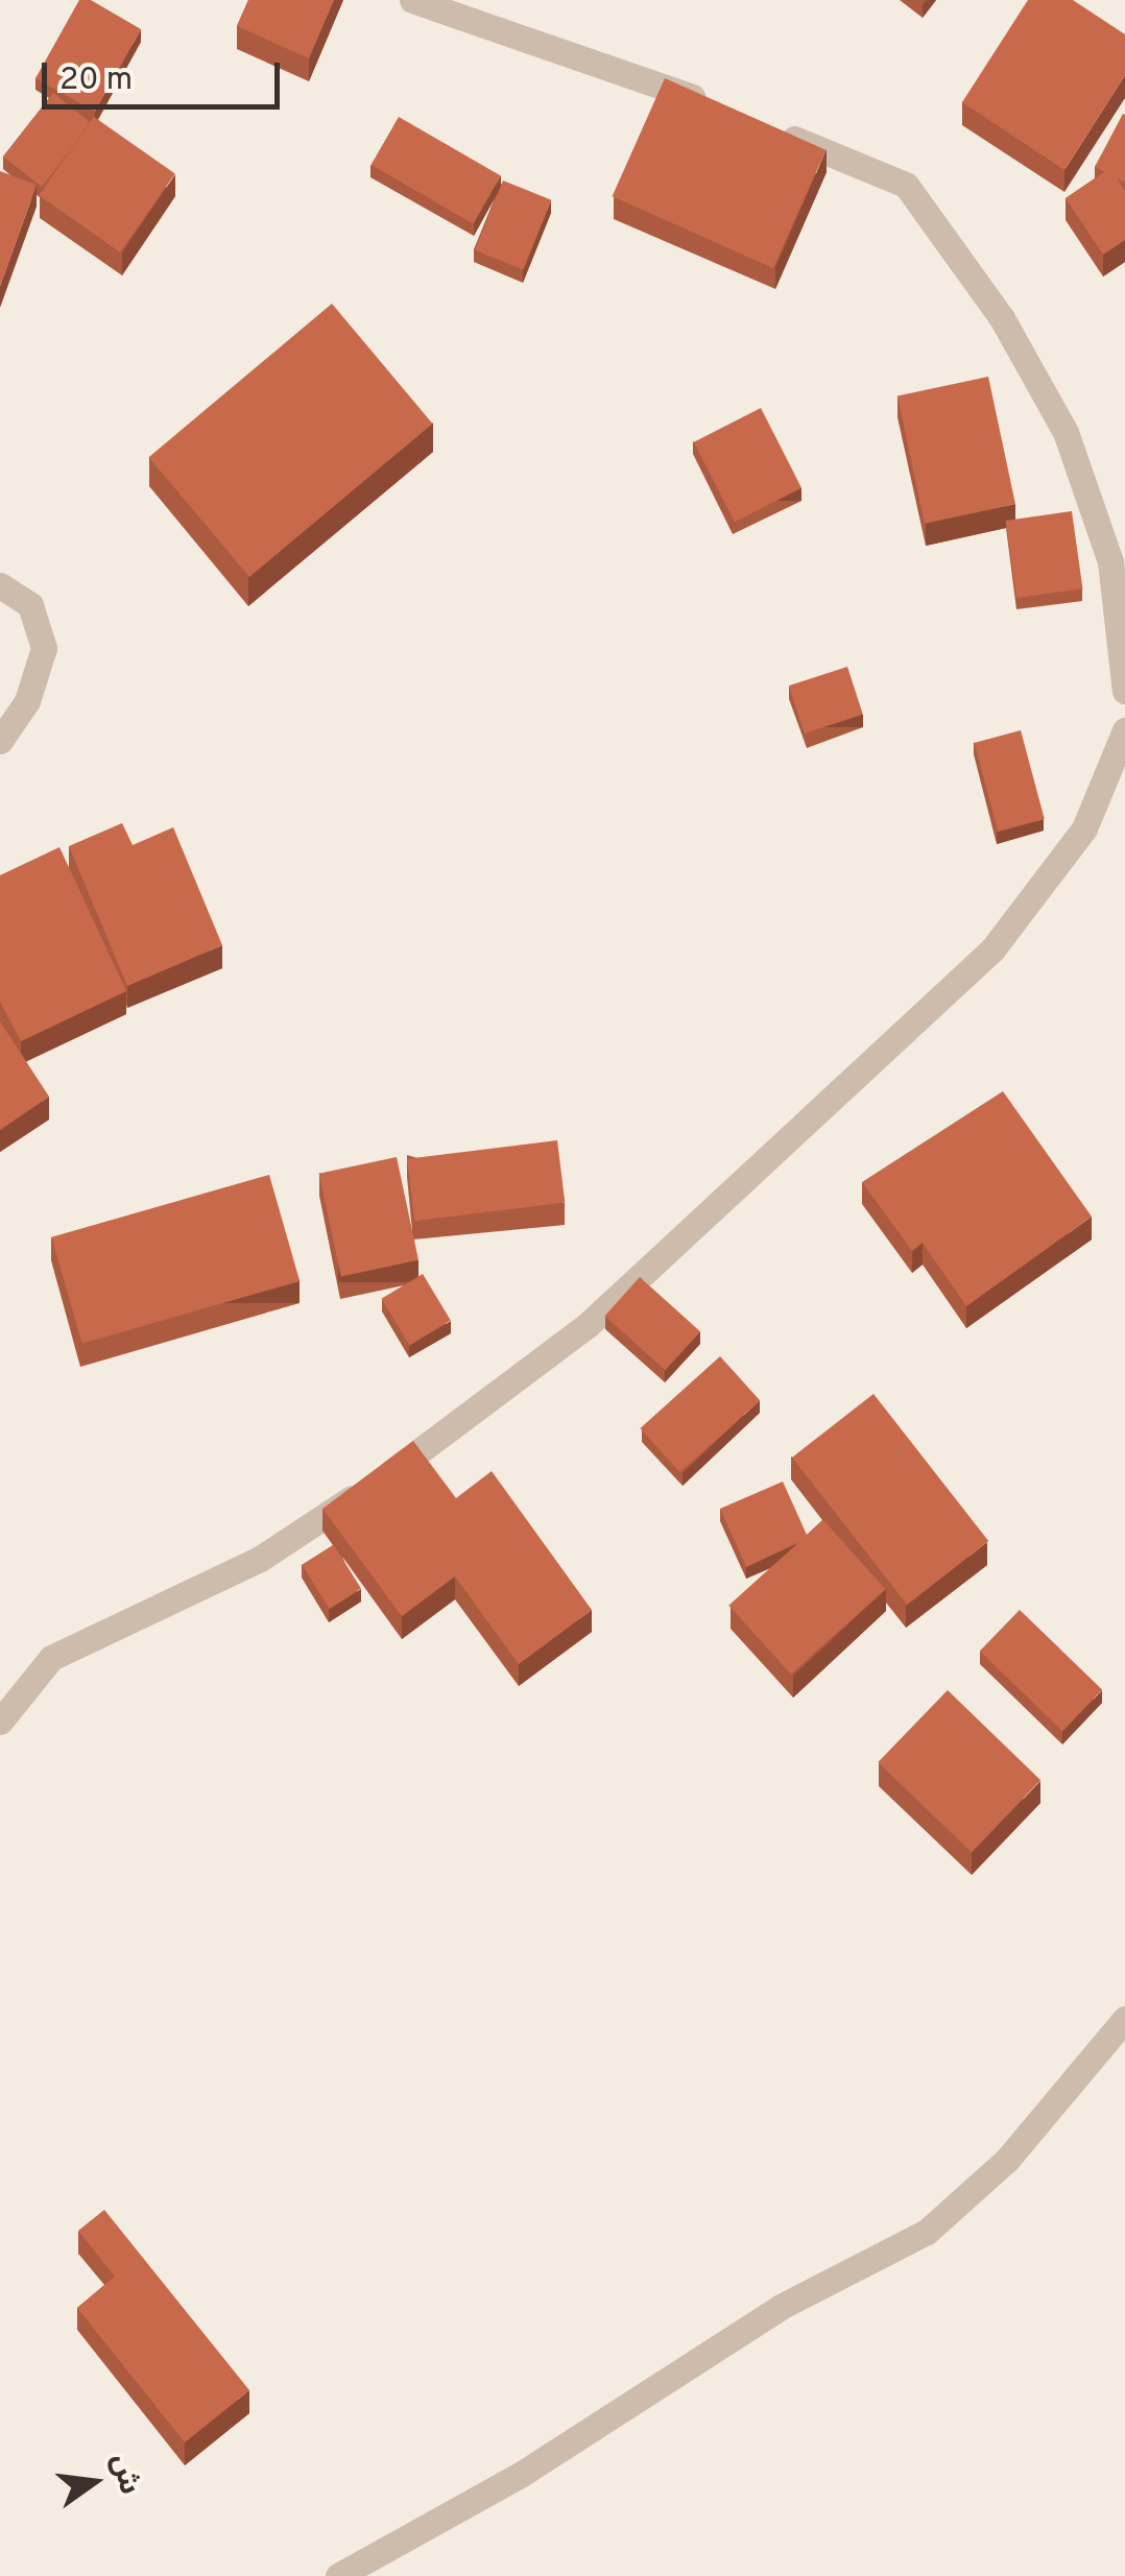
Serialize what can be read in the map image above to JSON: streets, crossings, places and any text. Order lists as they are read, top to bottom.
{
  "scale_bar": "20 m",
  "north": "right"
}
